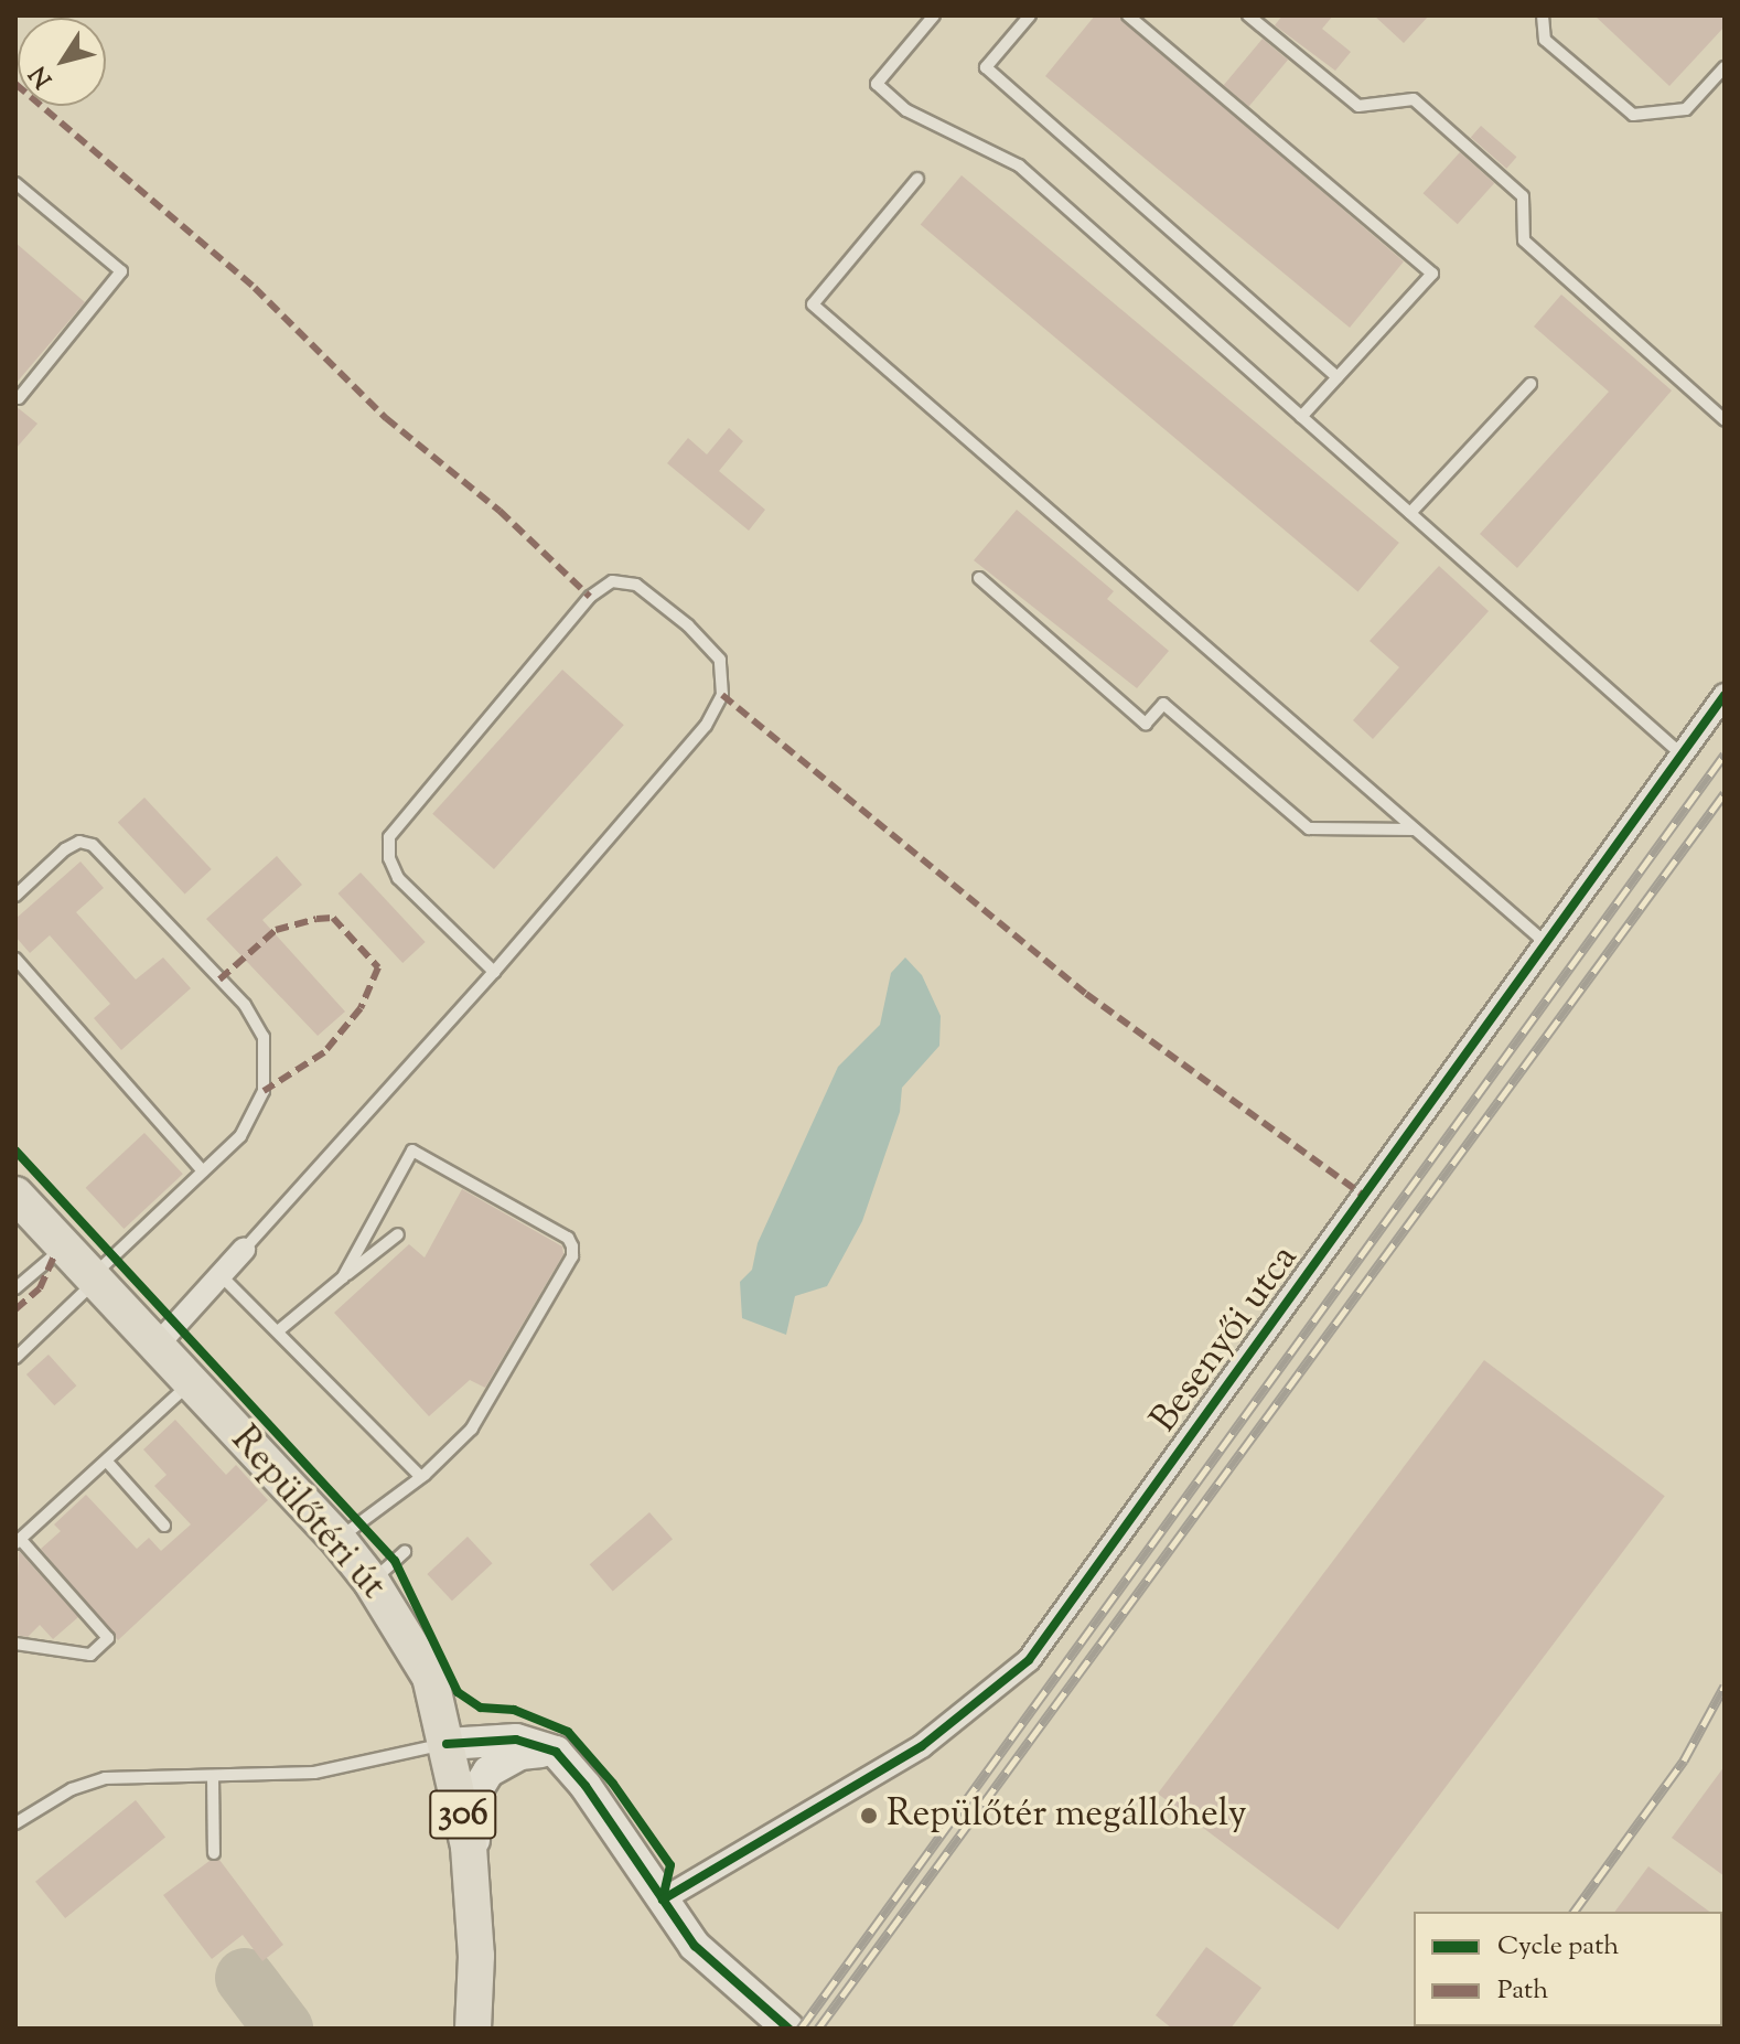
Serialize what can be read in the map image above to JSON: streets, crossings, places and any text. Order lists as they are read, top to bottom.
{
  "streets": {
    "main road": ["Repülőtéri út", "306"],
    "street": ["Besenyői utca"]
  },
  "crossings": [
    ["Repülőtéri út", "306"]
  ],
  "places": ["Repülőtér megállóhely"],
  "legend": ["Cycle path", "Path"],
  "north": "bottom left"
}
